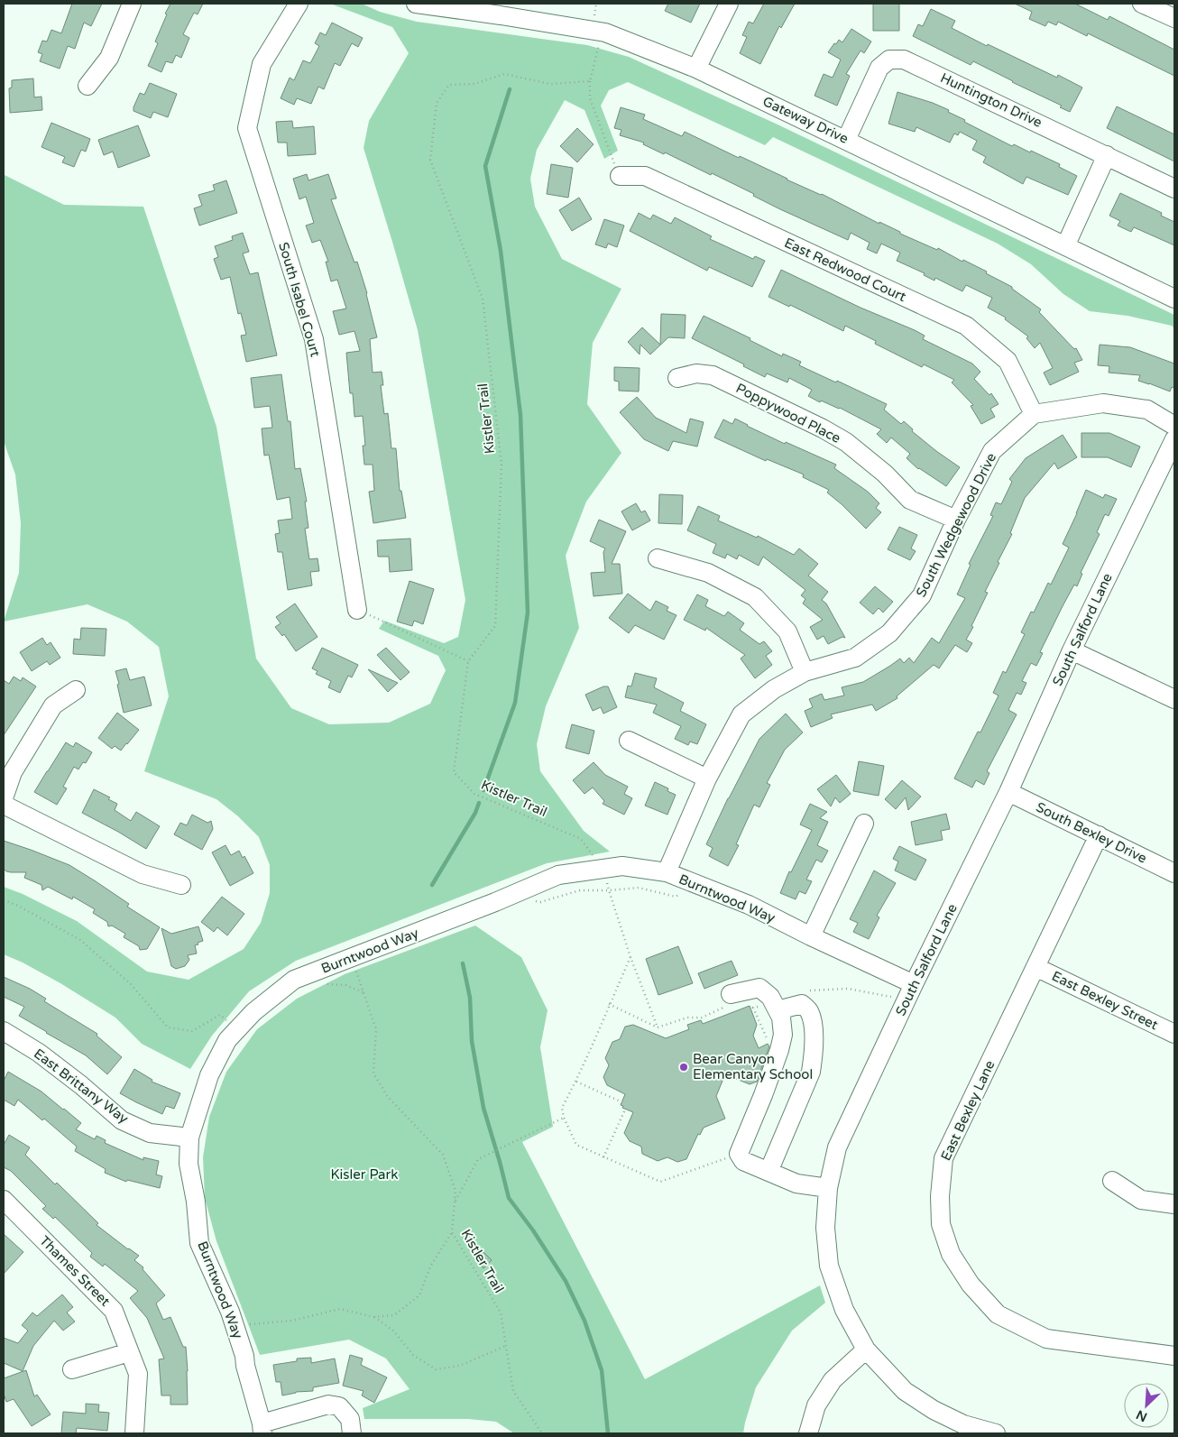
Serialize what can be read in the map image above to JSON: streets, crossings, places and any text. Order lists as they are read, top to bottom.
{
  "streets": {
    "street": [
      "Huntington Drive",
      "Gateway Drive",
      "East Redwood Court",
      "South Isabel Court",
      "Poppywood Place",
      "South Wedgewood Drive",
      "South Salford Lane",
      "South Bexley Drive",
      "Burntwood Way",
      "East Bexley Street",
      "East Brittany Way",
      "East Bexley Lane",
      "Thames Street"
    ],
    "path": ["Kistler Trail"]
  },
  "crossings": [
    ["Huntington Drive", "Gateway Drive"],
    ["East Redwood Court", "South Wedgewood Drive"],
    ["Poppywood Place", "South Wedgewood Drive"],
    ["Kistler Trail", "Burntwood Way"],
    ["South Wedgewood Drive", "Burntwood Way"],
    ["South Salford Lane", "South Bexley Drive"],
    ["South Salford Lane", "Burntwood Way"],
    ["South Bexley Drive", "East Bexley Lane"],
    ["Burntwood Way", "East Brittany Way"],
    ["East Bexley Street", "East Bexley Lane"]
  ],
  "parks": ["Kisler Park"],
  "places": ["Bear Canyon Elementary School"],
  "north": "bottom left"
}
